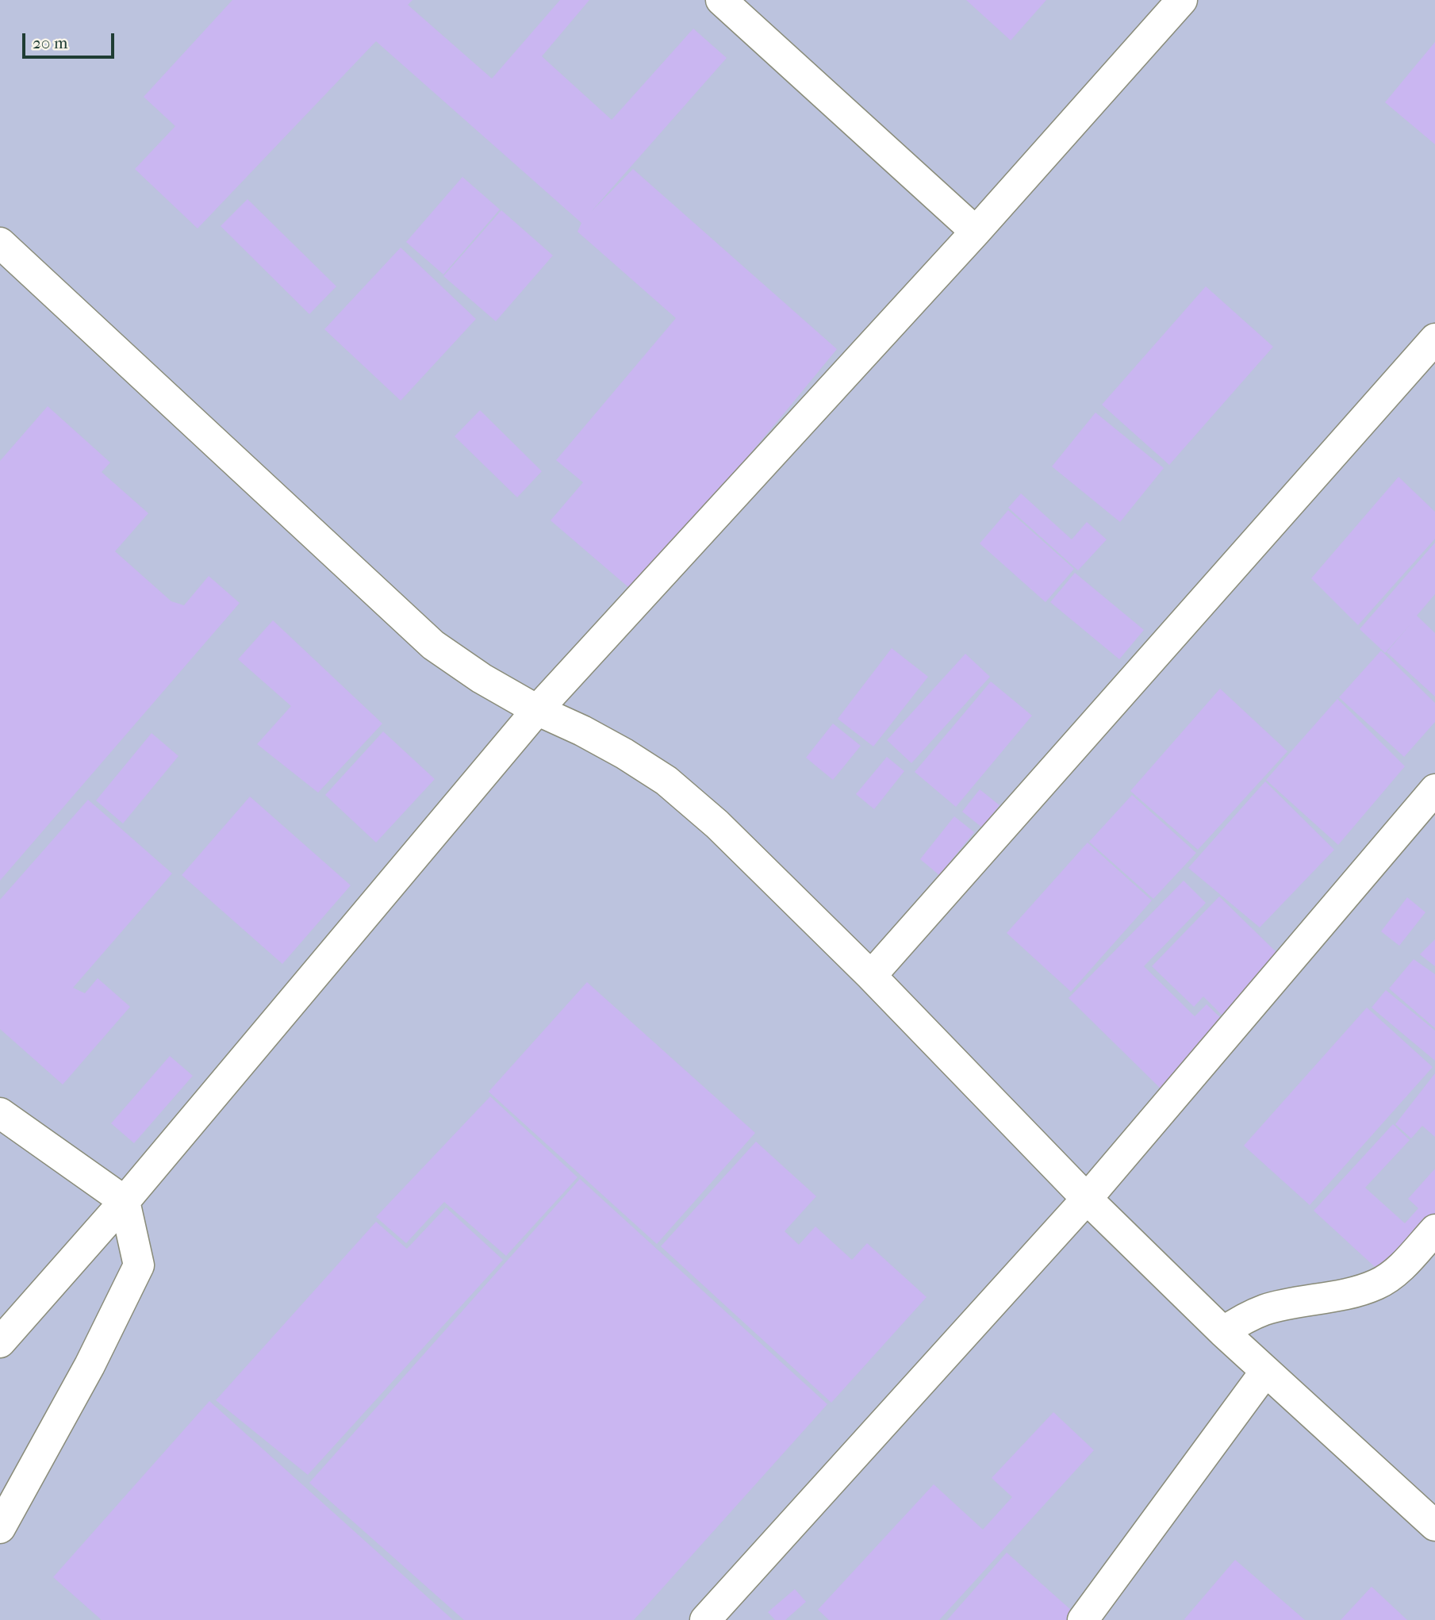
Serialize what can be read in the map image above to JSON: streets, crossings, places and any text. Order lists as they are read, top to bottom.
{
  "scale_bar": "20 m"
}
